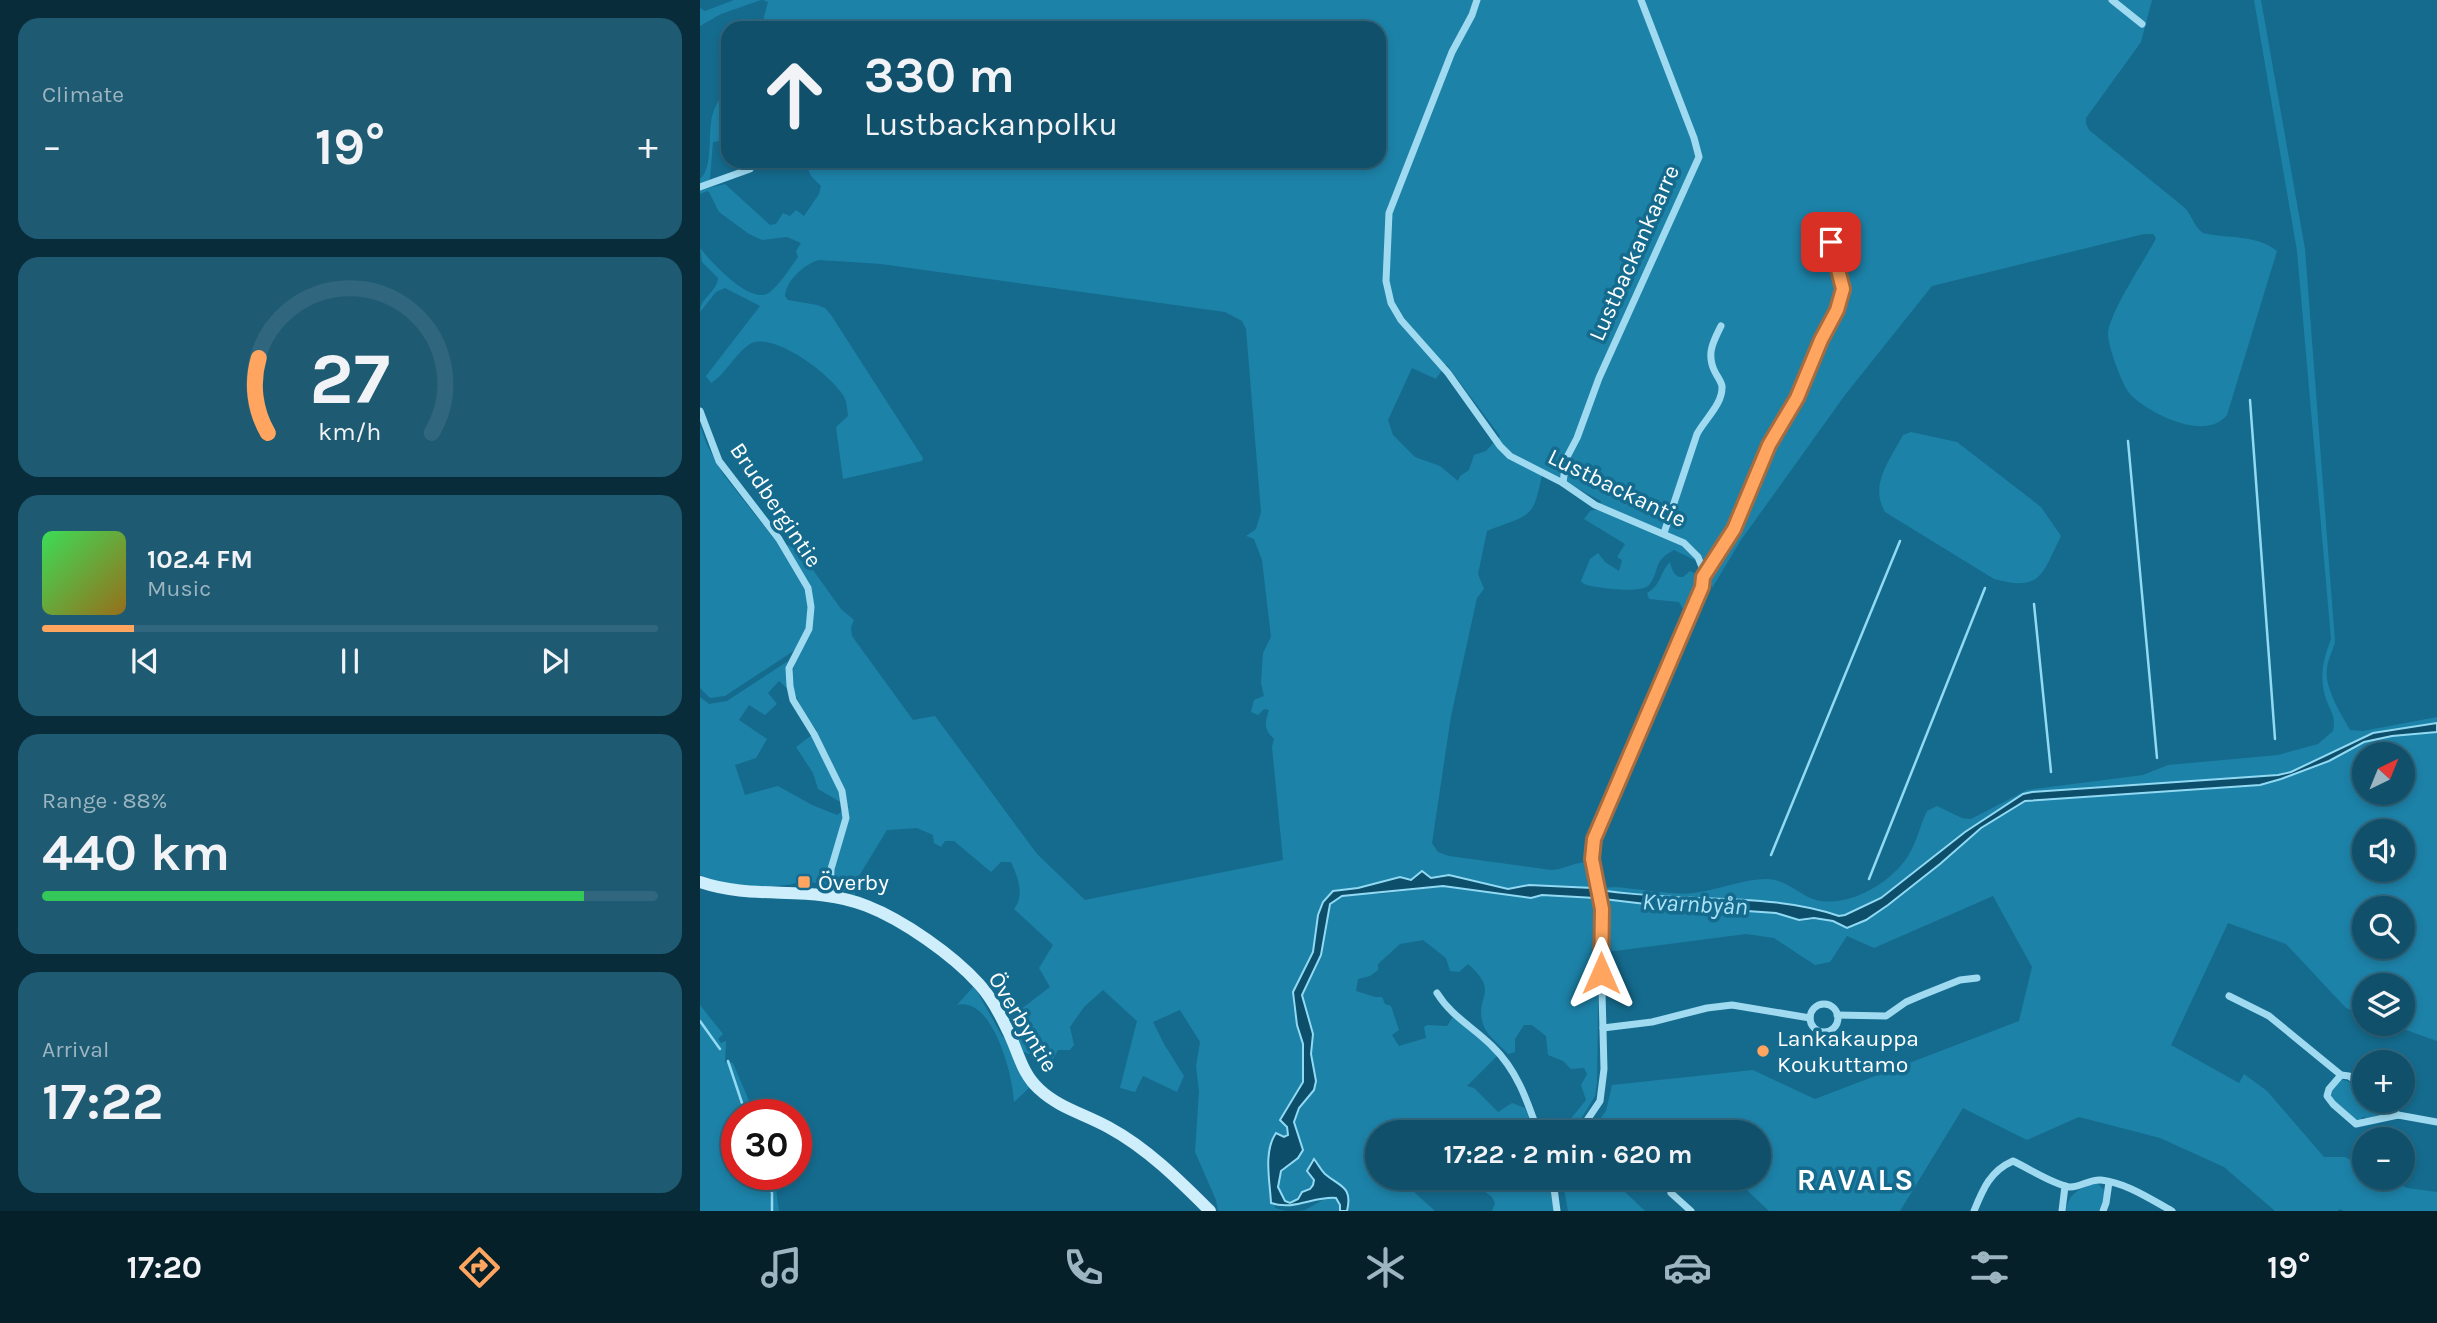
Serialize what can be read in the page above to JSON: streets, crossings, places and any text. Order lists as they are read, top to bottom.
{
  "streets": {
    "street": [
      "Lustbackankaarre",
      "Lustbackantie",
      "Brudbergintie",
      "Överbyntie"
    ]
  },
  "crossings": [
    ["Lustbackankaarre", "Lustbackantie"],
    ["Brudbergintie", "Överbyntie"]
  ],
  "districts": ["RAVALS"],
  "water": ["Kvarnbyån"],
  "places": {
    "transit": ["Överby"],
    "other": ["Lankakauppa Koukuttamo"]
  },
  "north": "top right",
  "page": {
    "tile": [
      "Climate",
      ["Range · 88%", "440 km"],
      ["Arrival", "17:22"]
    ],
    "turn": ["330 m", "Lustbackanpolku"],
    "heat": ["−", "19°", "+"],
    "song": ["102.4 FM", "Music"],
    "map_buttons": ["+", "−"],
    "limit": "30",
    "trip": "17:22 · 2 min · 620 m",
    "tabs": ["17:20", "19°"],
    "gauge": ["27", "km/h"]
  }
}
